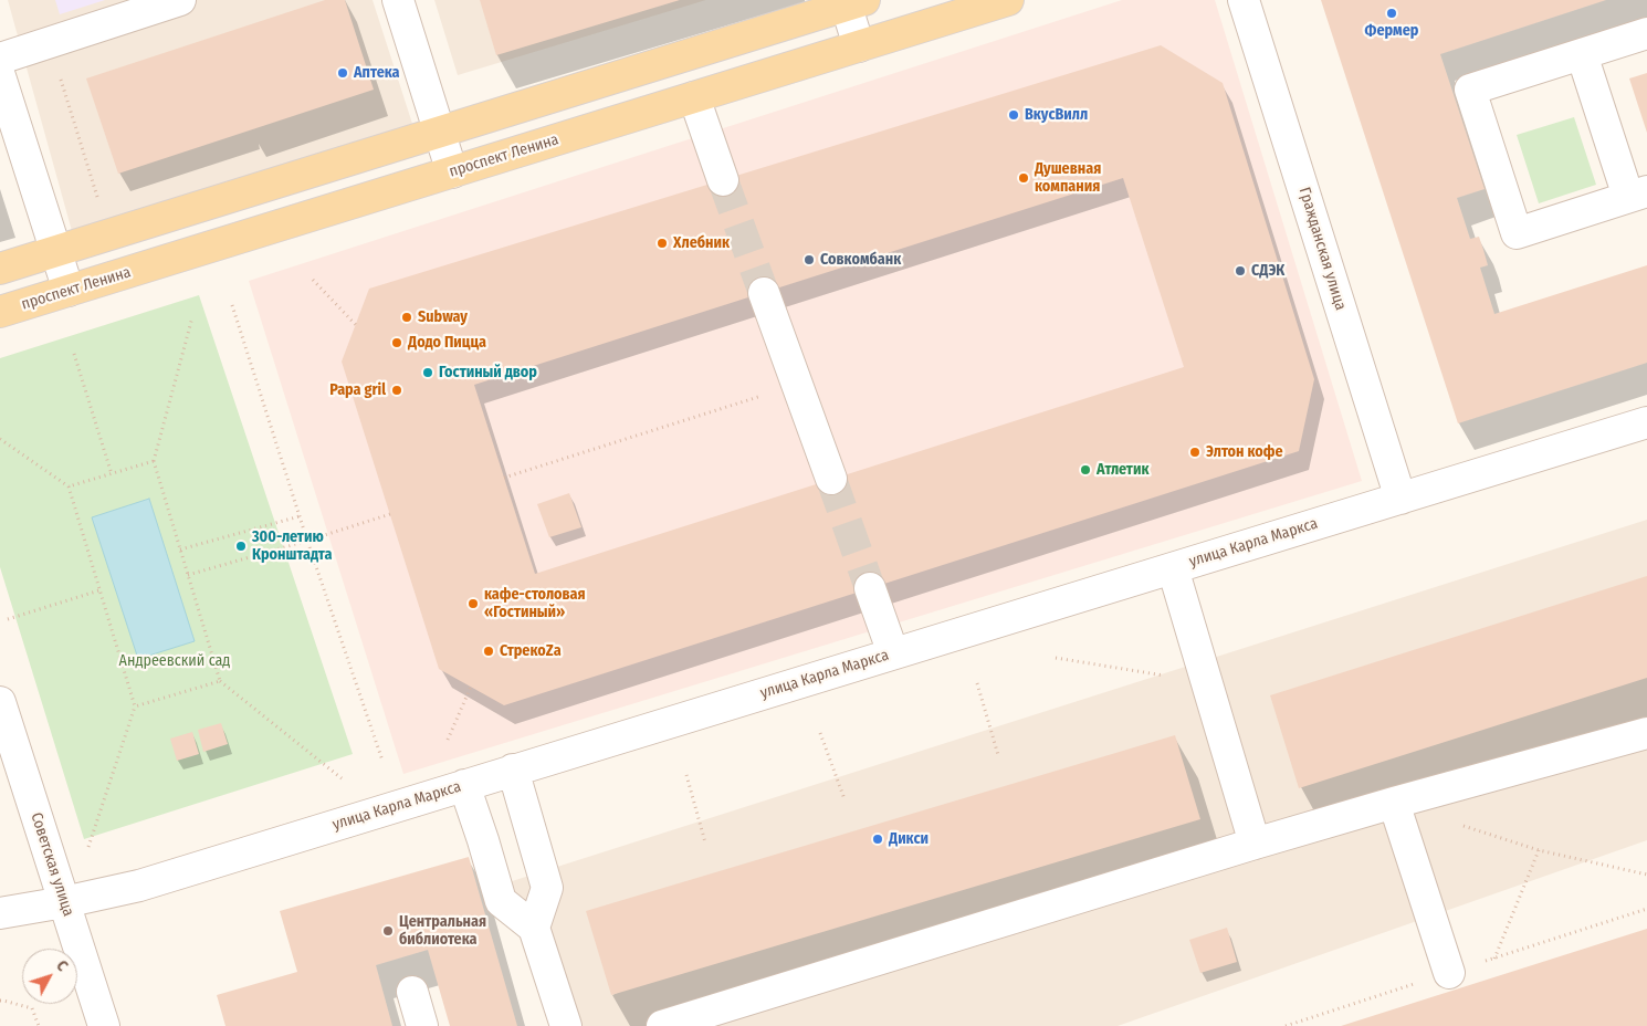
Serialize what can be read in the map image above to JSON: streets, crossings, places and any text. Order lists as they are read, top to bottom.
{
  "streets": {
    "main road": ["проспект Ленина"],
    "street": ["Гражданская улица", "улица Карла Маркса", "Советская улица"]
  },
  "crossings": [
    ["Гражданская улица", "улица Карла Маркса"],
    ["улица Карла Маркса", "Советская улица"]
  ],
  "parks": ["Андреевский сад"],
  "places": [
    "Фермер",
    "Аптека",
    "ВкусВилл",
    "Душевная компания",
    "Хлебник",
    "Совкомбанк",
    "СДЭК",
    "Subway",
    "Додо Пицца",
    "Гостиный двор",
    "Papa gril",
    "Элтон кофе",
    "Атлетик",
    "300-летию Кронштадта",
    "кафе-столовая «Гостиный»",
    "СтрекоZа",
    "Дикси",
    "Центральная библиотека"
  ],
  "north": "top right"
}
